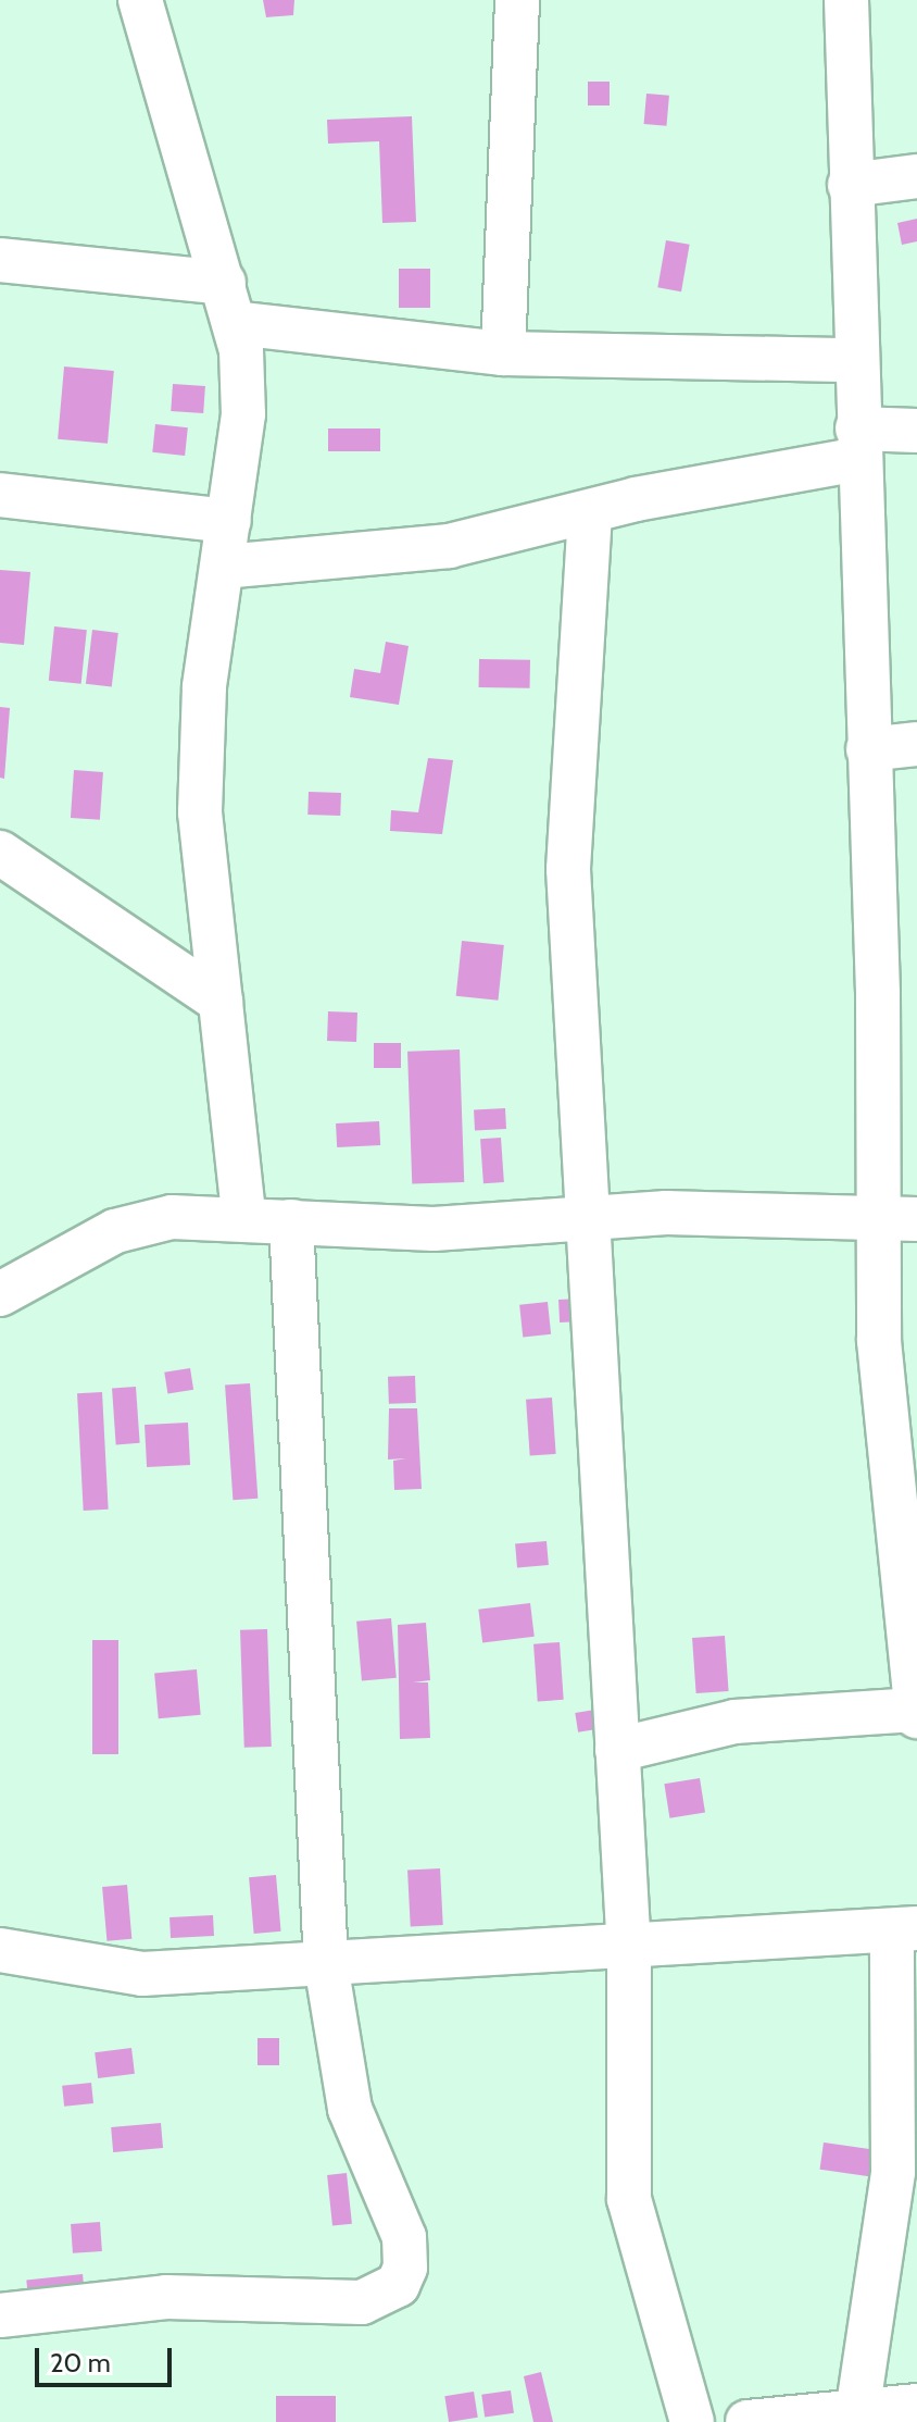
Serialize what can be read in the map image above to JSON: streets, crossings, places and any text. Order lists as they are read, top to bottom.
{
  "scale_bar": "20 m"
}
